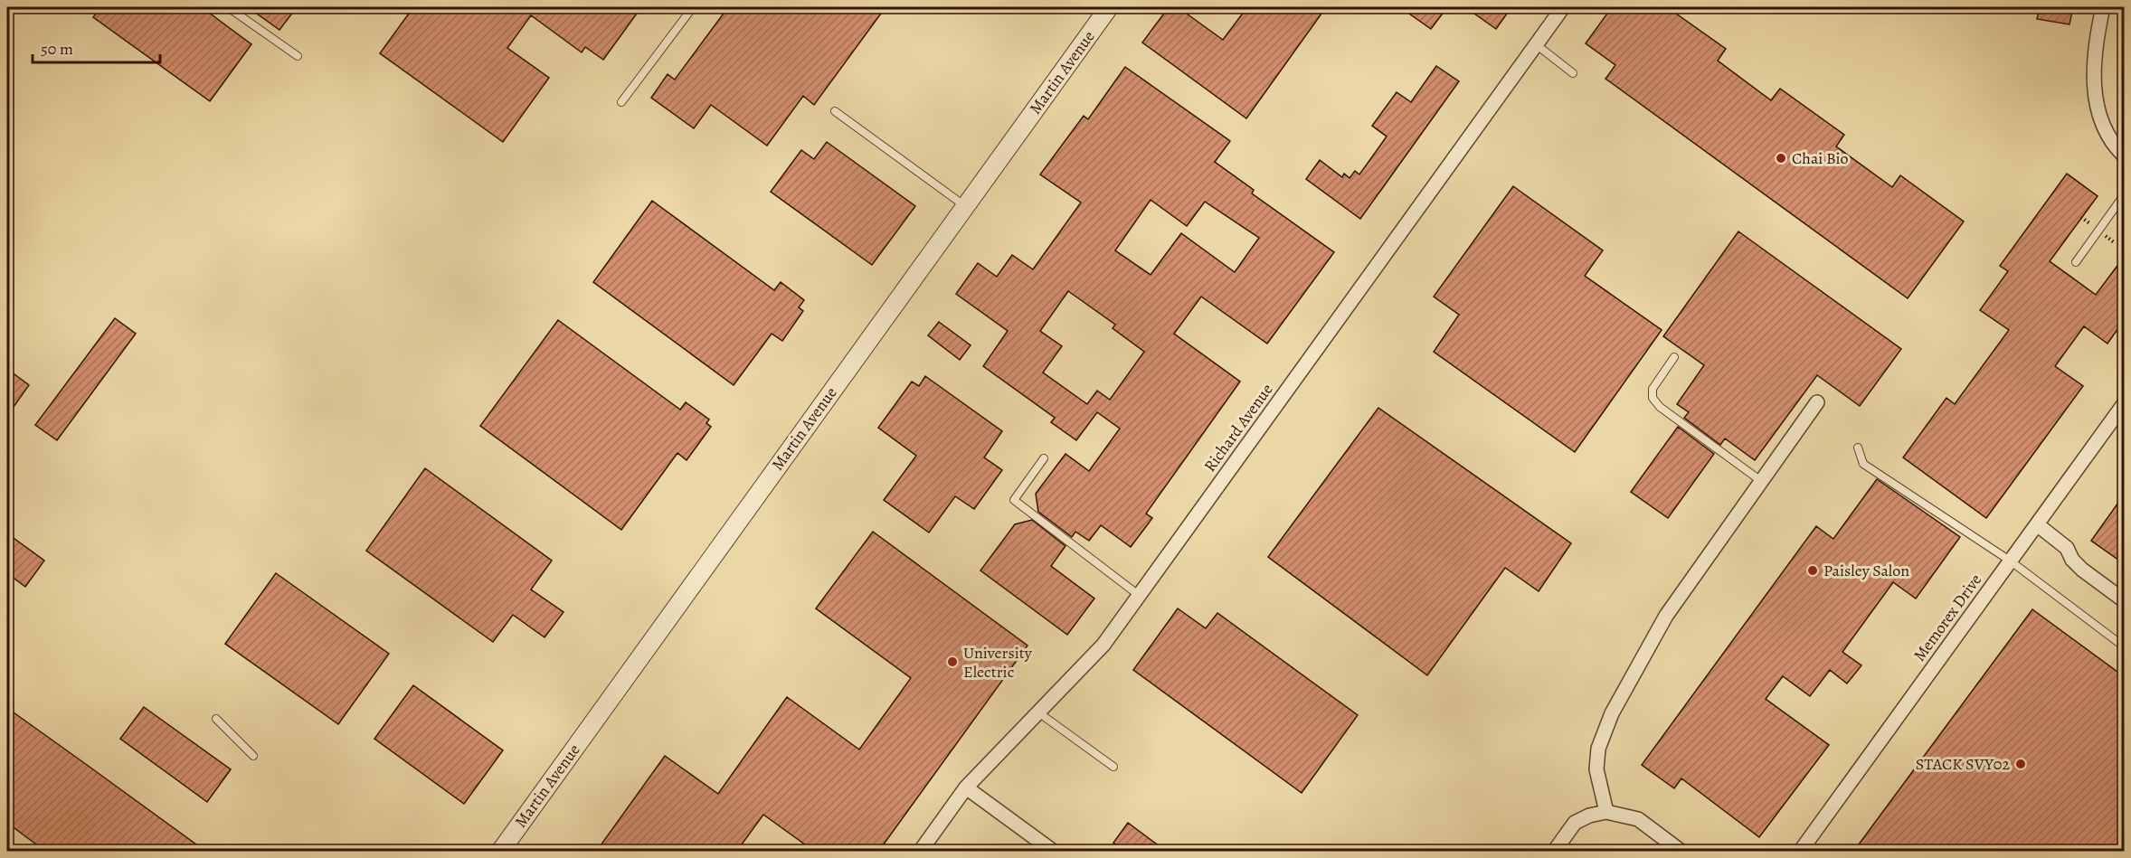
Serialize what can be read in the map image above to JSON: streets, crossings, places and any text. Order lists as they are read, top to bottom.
{
  "streets": {
    "street": ["Martin Avenue", "Richard Avenue", "Memorex Drive"]
  },
  "places": [
    "Chai Bio",
    "Paisley Salon",
    "University Electric",
    "STACK SVY02"
  ],
  "scale_bar": "50 m"
}
